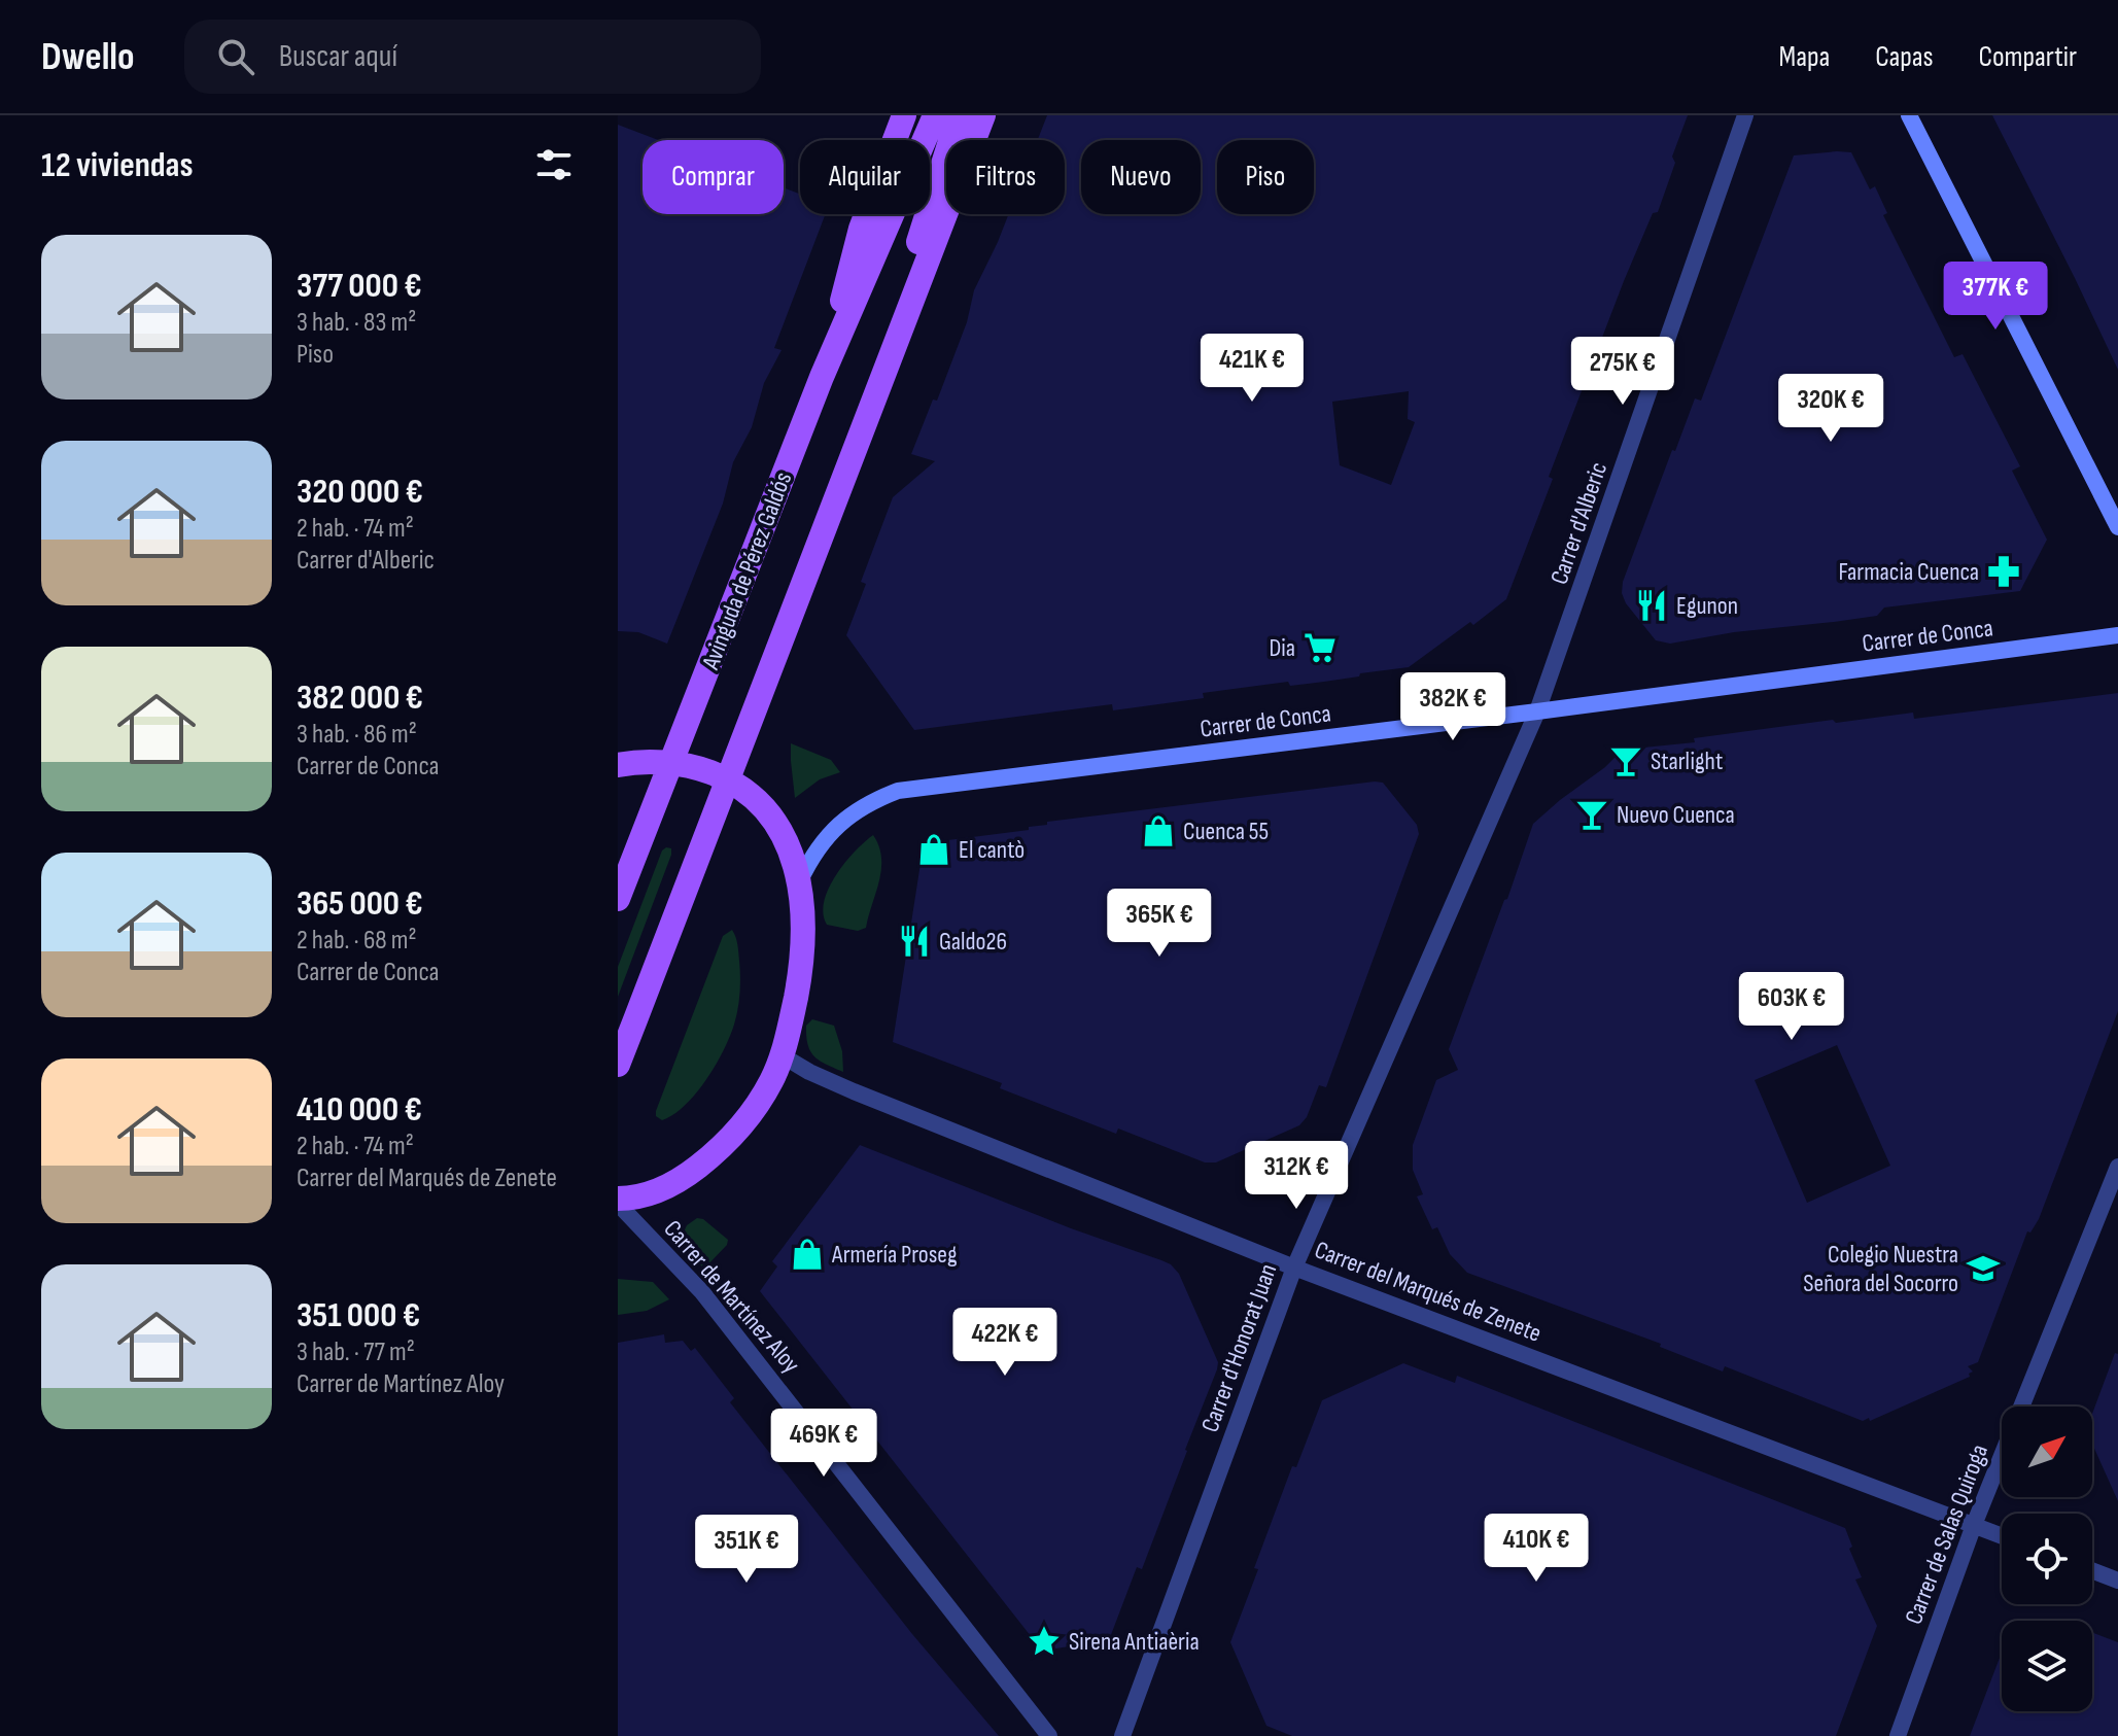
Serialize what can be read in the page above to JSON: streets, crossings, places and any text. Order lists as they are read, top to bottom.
{
  "streets": {
    "main road": ["Avinguda de Pérez Galdós"],
    "street": [
      "Carrer d'Alberic",
      "Carrer de Conca",
      "Carrer del Marqués de Zenete",
      "Carrer de Martínez Aloy",
      "Carrer d'Honorat Juan",
      "Carrer de Salas Quiroga"
    ]
  },
  "crossings": [
    ["Carrer d'Alberic", "Carrer de Conca"],
    ["Carrer d'Alberic", "Carrer d'Honorat Juan"],
    ["Carrer de Conca", "Carrer d'Honorat Juan"],
    ["Carrer del Marqués de Zenete", "Carrer d'Honorat Juan"],
    ["Carrer del Marqués de Zenete", "Carrer de Salas Quiroga"]
  ],
  "places": {
    "pharmacy": ["Farmacia Cuenca"],
    "restaurant": ["Egunon", "Galdo26"],
    "supermarket": ["Dia"],
    "bar": ["Starlight", "Nuevo Cuenca"],
    "shop": ["Cuenca 55", "El cantò", "Armería Proseg"],
    "school or university": ["Colegio Nuestra Señora del Socorro"],
    "place": ["Sirena Antiaèria"]
  },
  "north": "top right",
  "page": {
    "header": "Dwello",
    "search": "Buscar aquí",
    "nav": ["Mapa", "Capas", "Compartir"],
    "heading": "12 viviendas",
    "chip": [
      "Comprar",
      "Alquilar",
      "Filtros",
      "Nuevo",
      "Piso"
    ],
    "list": [
      {
        "name": "377 000 €",
        "note": "3 hab. · 83 m² · Piso"
      },
      {
        "name": "320 000 €",
        "note": "2 hab. · 74 m² · Carrer d'Alberic"
      },
      {
        "name": "382 000 €",
        "note": "3 hab. · 86 m² · Carrer de Conca"
      },
      {
        "name": "365 000 €",
        "note": "2 hab. · 68 m² · Carrer de Conca"
      },
      {
        "name": "410 000 €",
        "note": "2 hab. · 74 m² · Carrer del Marqués de Zenete"
      },
      {
        "name": "351 000 €",
        "note": "3 hab. · 77 m² · Carrer de Martínez Aloy"
      }
    ],
    "price": [
      "377K €",
      "421K €",
      "275K €",
      "320K €",
      "382K €",
      "365K €",
      "603K €",
      "312K €",
      "422K €",
      "469K €",
      "410K €",
      "351K €"
    ]
  }
}
